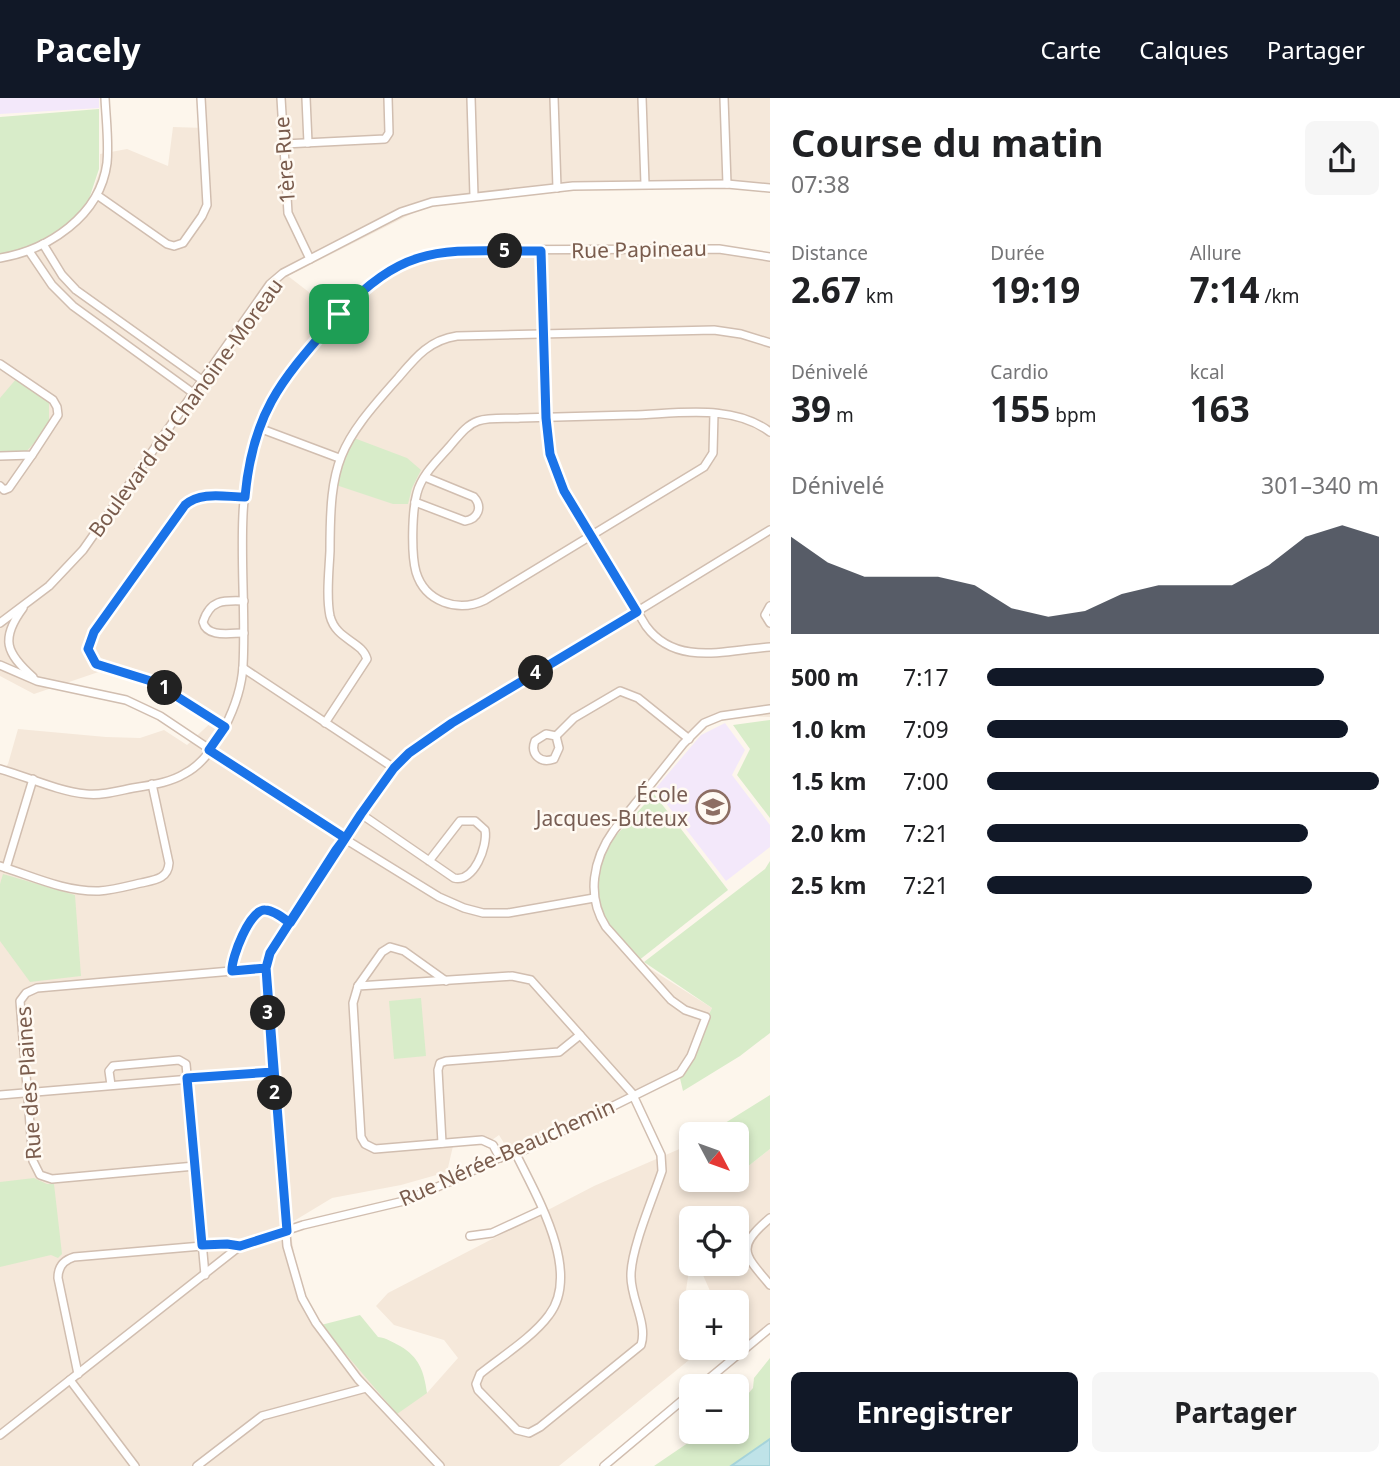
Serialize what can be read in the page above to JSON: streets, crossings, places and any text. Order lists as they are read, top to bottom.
{
  "streets": {
    "street": [
      "1ère Rue",
      "Rue Papineau",
      "Boulevard du Chanoine-Moreau",
      "Rue des Plaines",
      "Rue Nérée-Beauchemin"
    ]
  },
  "crossings": [
    ["1ère Rue", "Boulevard du Chanoine-Moreau"]
  ],
  "places": {
    "school or university": ["École Jacques-Buteux"]
  },
  "north": "bottom right",
  "page": {
    "header": "Pacely",
    "nav": ["Carte", "Calques", "Partager"],
    "heading": ["Course du matin", "07:38"],
    "stats": [
      ["Distance", "2.67 km"],
      ["Durée", "19:19"],
      ["Allure", "7:14 /km"],
      ["Dénivelé", "39 m"],
      ["Cardio", "155 bpm"],
      ["kcal", "163"]
    ],
    "pins": [
      "5",
      "4",
      "1",
      "3",
      "2"
    ],
    "chart": ["Dénivelé", "301–340 m"],
    "list": [
      {
        "name": "500 m",
        "note": "7:17"
      },
      {
        "name": "1.0 km",
        "note": "7:09"
      },
      {
        "name": "1.5 km",
        "note": "7:00"
      },
      {
        "name": "2.0 km",
        "note": "7:21"
      },
      {
        "name": "2.5 km",
        "note": "7:21"
      }
    ],
    "map_buttons": ["+", "−"],
    "buttons": ["Enregistrer", "Partager"]
  }
}
